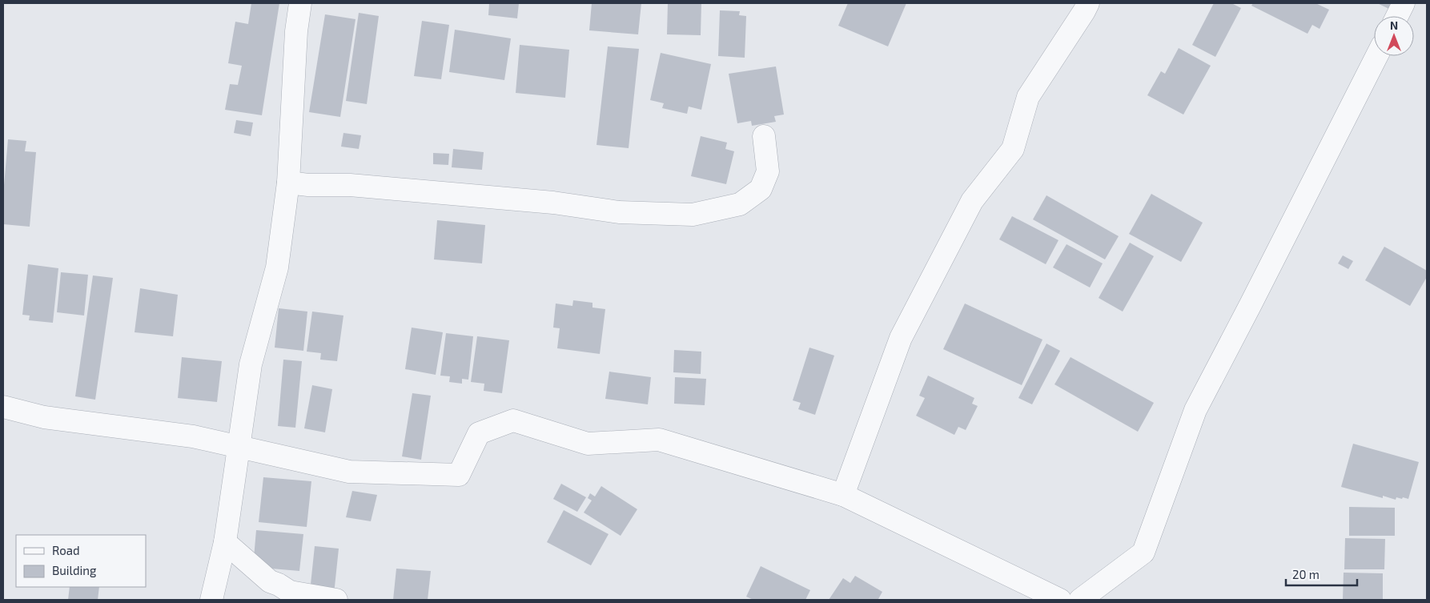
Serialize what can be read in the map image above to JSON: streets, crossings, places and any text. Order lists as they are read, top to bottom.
{
  "legend": ["Road", "Building"],
  "scale_bar": "20 m",
  "north": "top"
}
